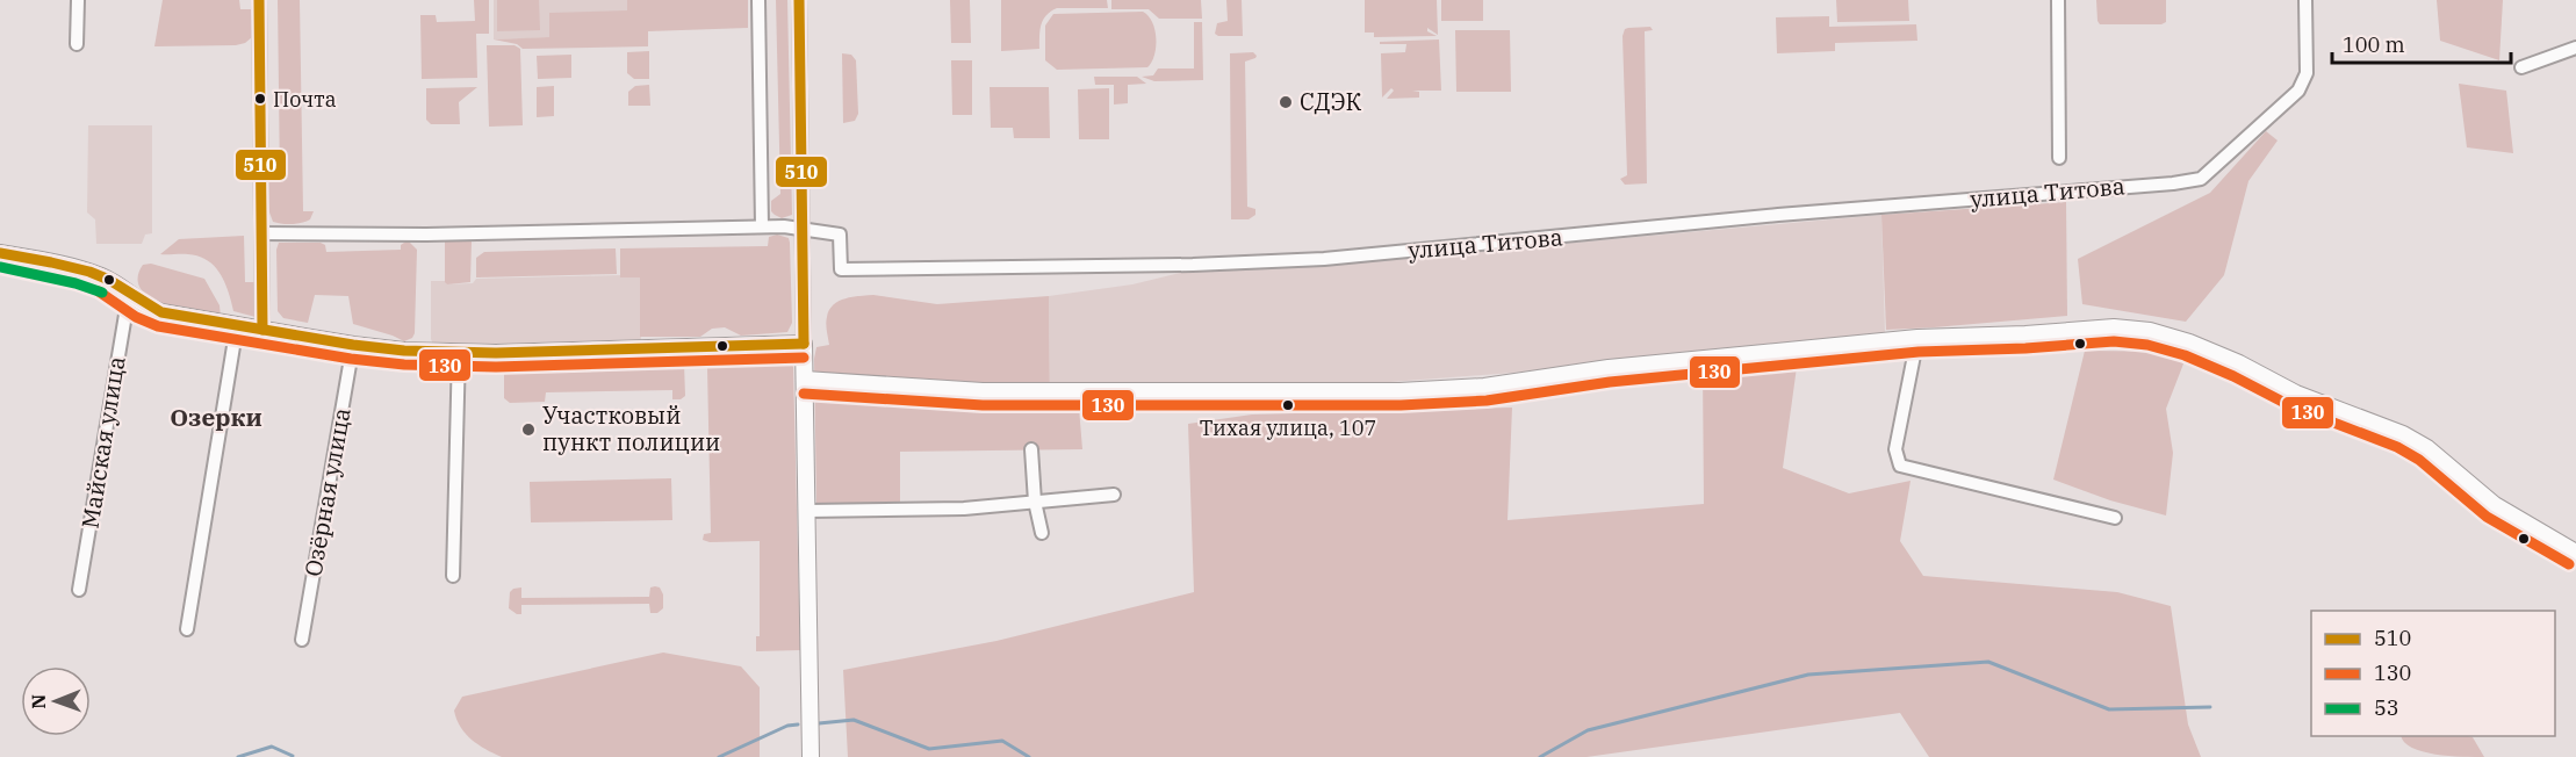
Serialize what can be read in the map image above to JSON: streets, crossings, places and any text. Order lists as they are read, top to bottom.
{
  "streets": {
    "street": ["улица Титова", "Майская улица", "Озёрная улица"]
  },
  "districts": ["Озерки"],
  "places": [
    "Почта",
    "СДЭК",
    "Тихая улица, 107",
    "Участковый пункт полиции"
  ],
  "lines": ["transit line 510", "transit line 53", "transit line 130"],
  "legend": ["510", "130", "53"],
  "scale_bar": "100 m",
  "north": "left"
}
